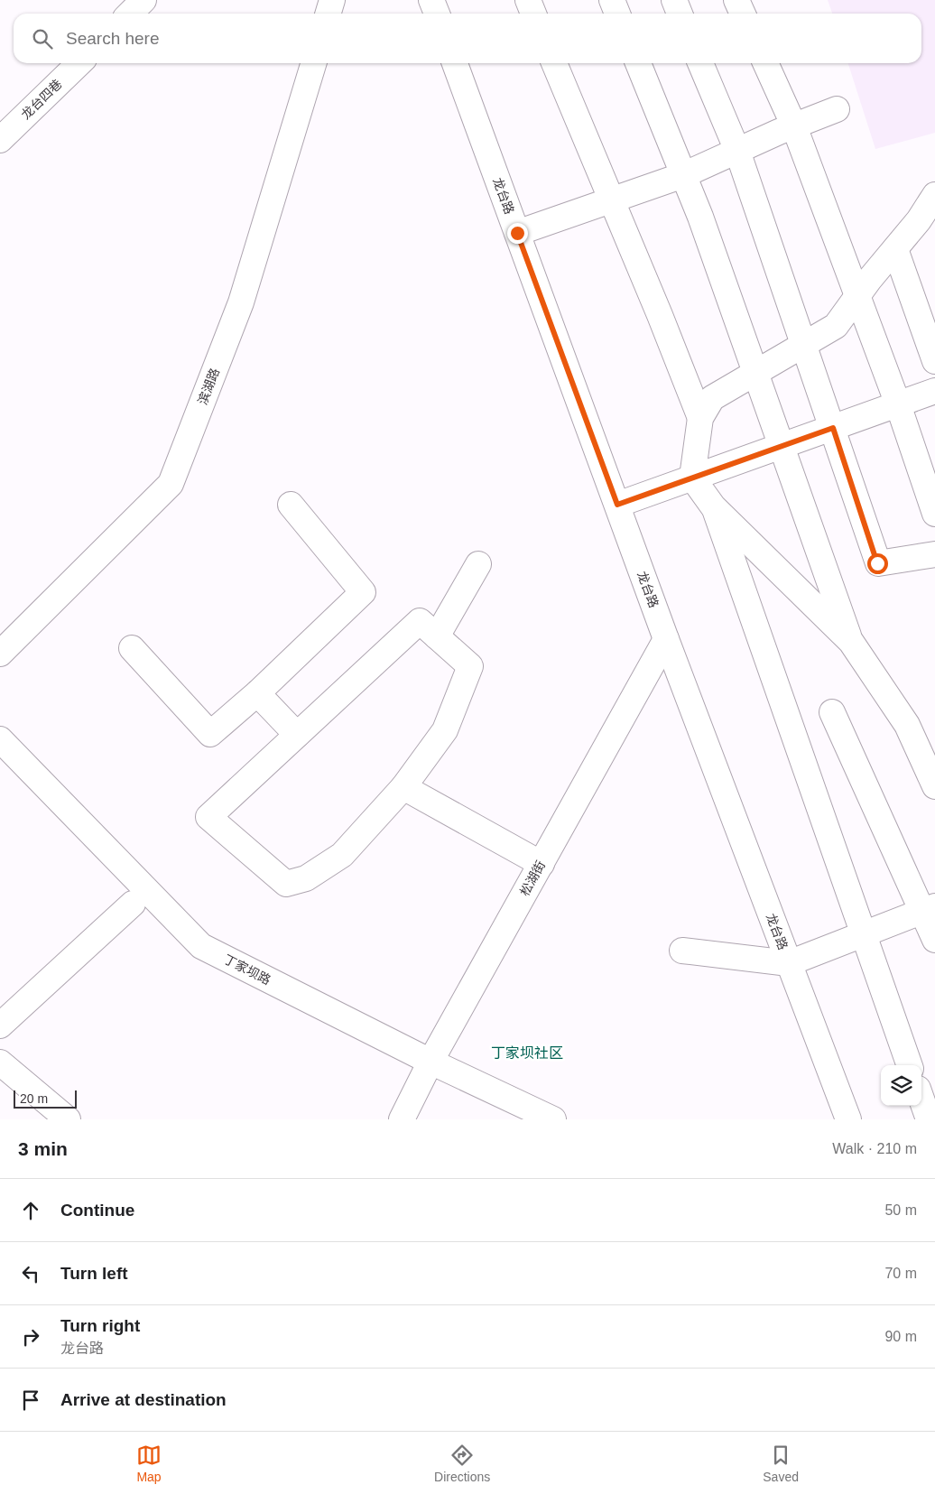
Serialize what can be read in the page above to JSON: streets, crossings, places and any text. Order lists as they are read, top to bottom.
{
  "streets": {
    "street": [
      "龙台四巷",
      "龙台路",
      "滨湖路",
      "松湖街",
      "丁家坝路"
    ]
  },
  "crossings": [
    ["龙台路", "松湖街"],
    ["松湖街", "丁家坝路"]
  ],
  "districts": ["丁家坝社区"],
  "scale_bar": "20 m",
  "page": {
    "search": "Search here",
    "scale": "20 m",
    "heading": ["3 min", "Walk · 210 m"],
    "list": [
      ["Continue", "50 m"],
      ["Turn left", "70 m"],
      ["Turn right", "龙台路", "90 m"],
      "Arrive at destination"
    ],
    "nav": ["Map", "Directions", "Saved"]
  }
}
